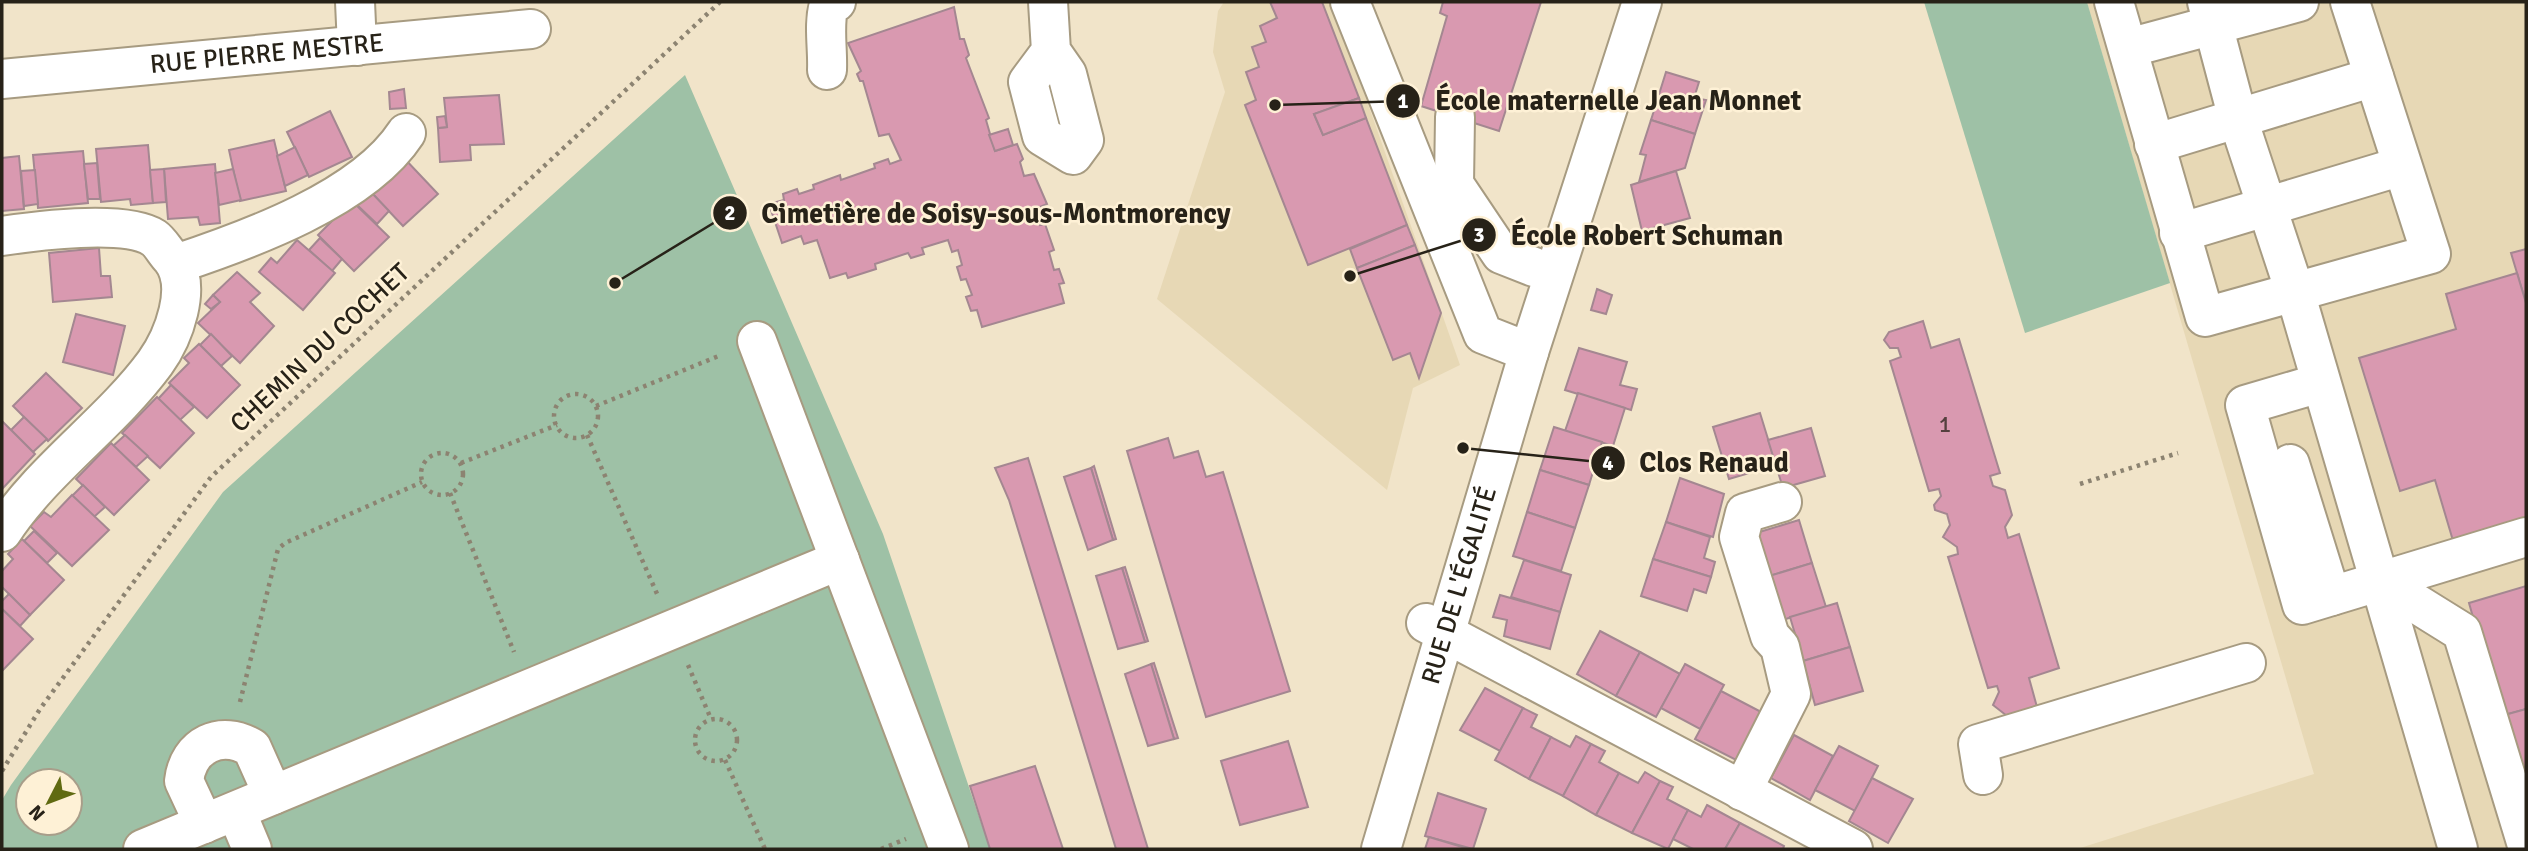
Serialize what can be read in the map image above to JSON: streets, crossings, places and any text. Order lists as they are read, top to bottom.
{
  "streets": {
    "street": ["RUE PIERRE MESTRE", "RUE DE L'ÉGALITÉ"],
    "path": ["CHEMIN DU COCHET"]
  },
  "places": [
    "École maternelle Jean Monnet",
    "École Robert Schuman",
    "Cimetière de Soisy-sous-Montmorency",
    "Clos Renaud"
  ],
  "house_numbers": ["1"],
  "north": "bottom left"
}
